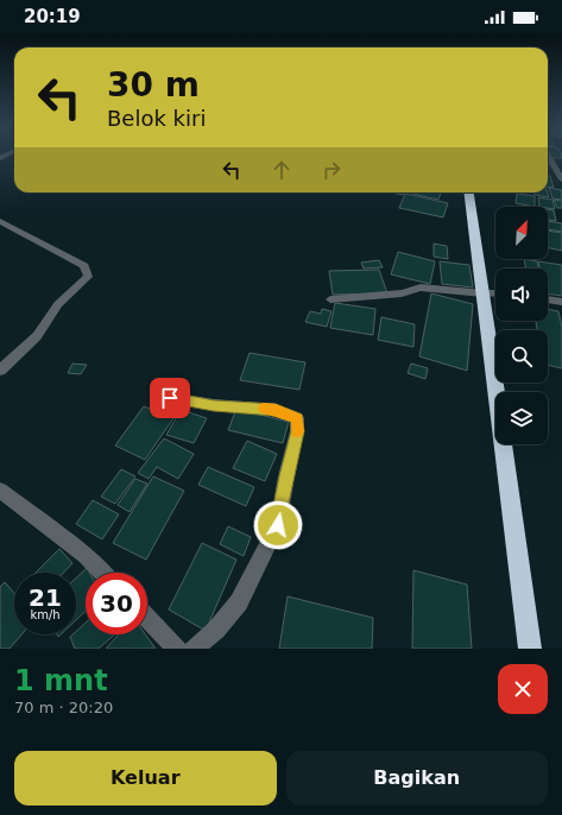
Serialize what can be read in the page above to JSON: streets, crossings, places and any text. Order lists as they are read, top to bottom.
{
  "north": "top right",
  "page": {
    "status": "20:19",
    "turn": ["30 m", "Belok kiri"],
    "speed": "21 km/h",
    "limit": "30",
    "heading": ["1 mnt", "70 m · 20:20"],
    "buttons": ["Keluar", "Bagikan"]
  }
}
